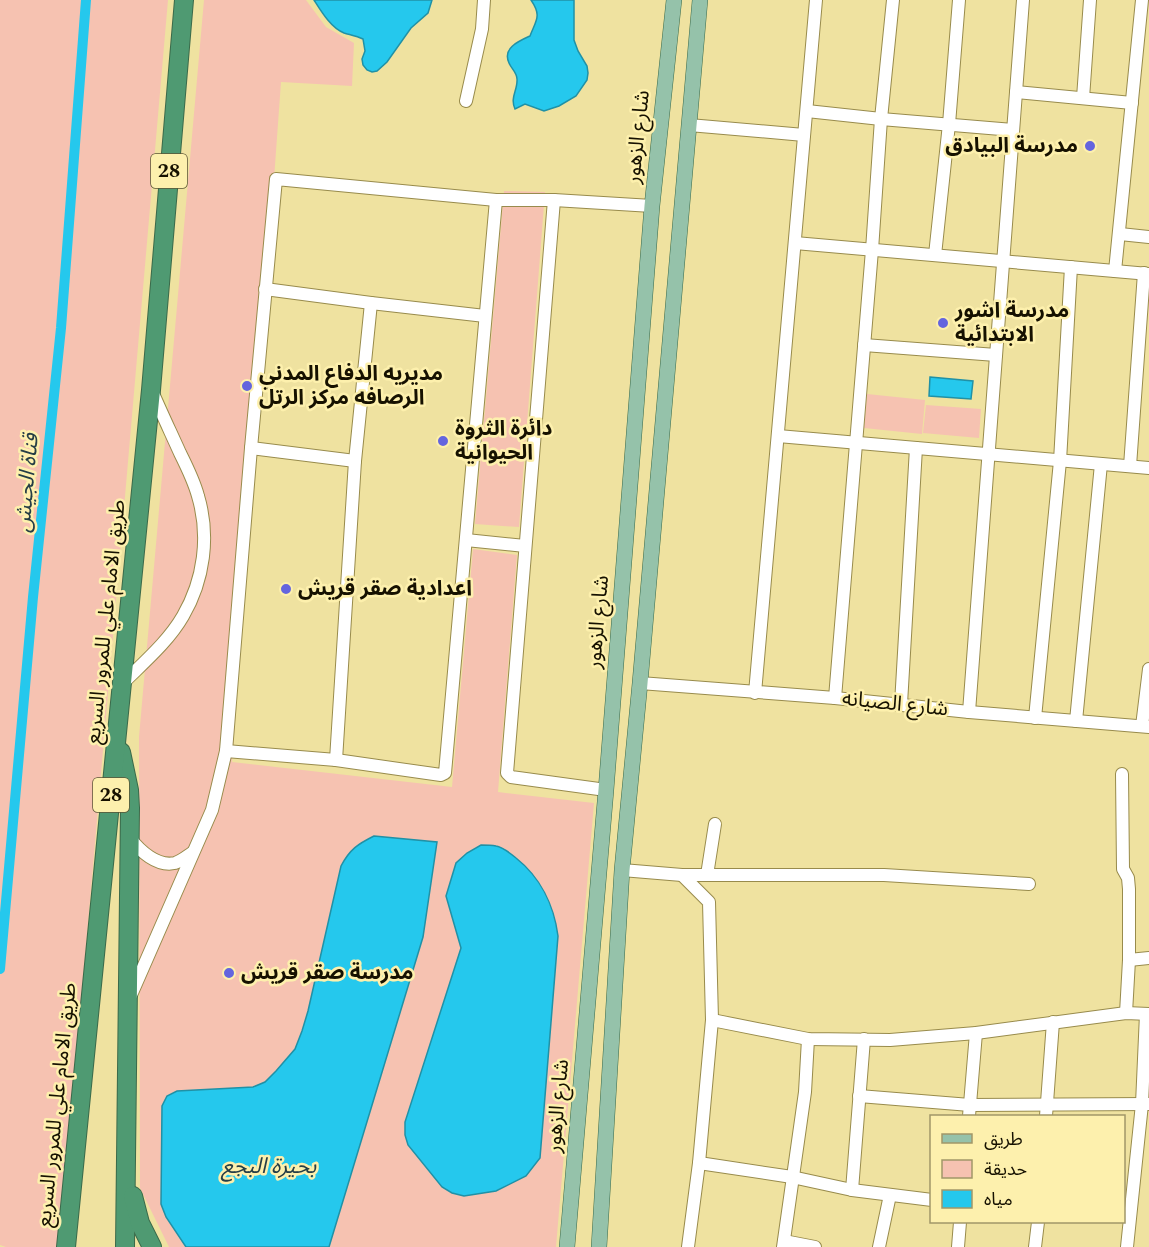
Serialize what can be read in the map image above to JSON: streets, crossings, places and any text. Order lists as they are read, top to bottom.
{
  "streets": {
    "highway": ["28", "طريق الامام علي للمرور السريع"],
    "main road": ["شارع الزهور"],
    "street": ["شارع الصيانه"]
  },
  "water": ["قناة الجيش", "بحيرة البجع"],
  "places": [
    "مدرسة البيادق",
    "مدرسة اشور الابتدائية",
    "مديريه الدفاع المدني الرصافه مركز الرتل",
    "دائرة الثروة الحيوانية",
    "اعدادية صقر قريش",
    "مدرسة صقر قريش"
  ],
  "legend": ["طريق", "حديقة", "مياه"]
}
